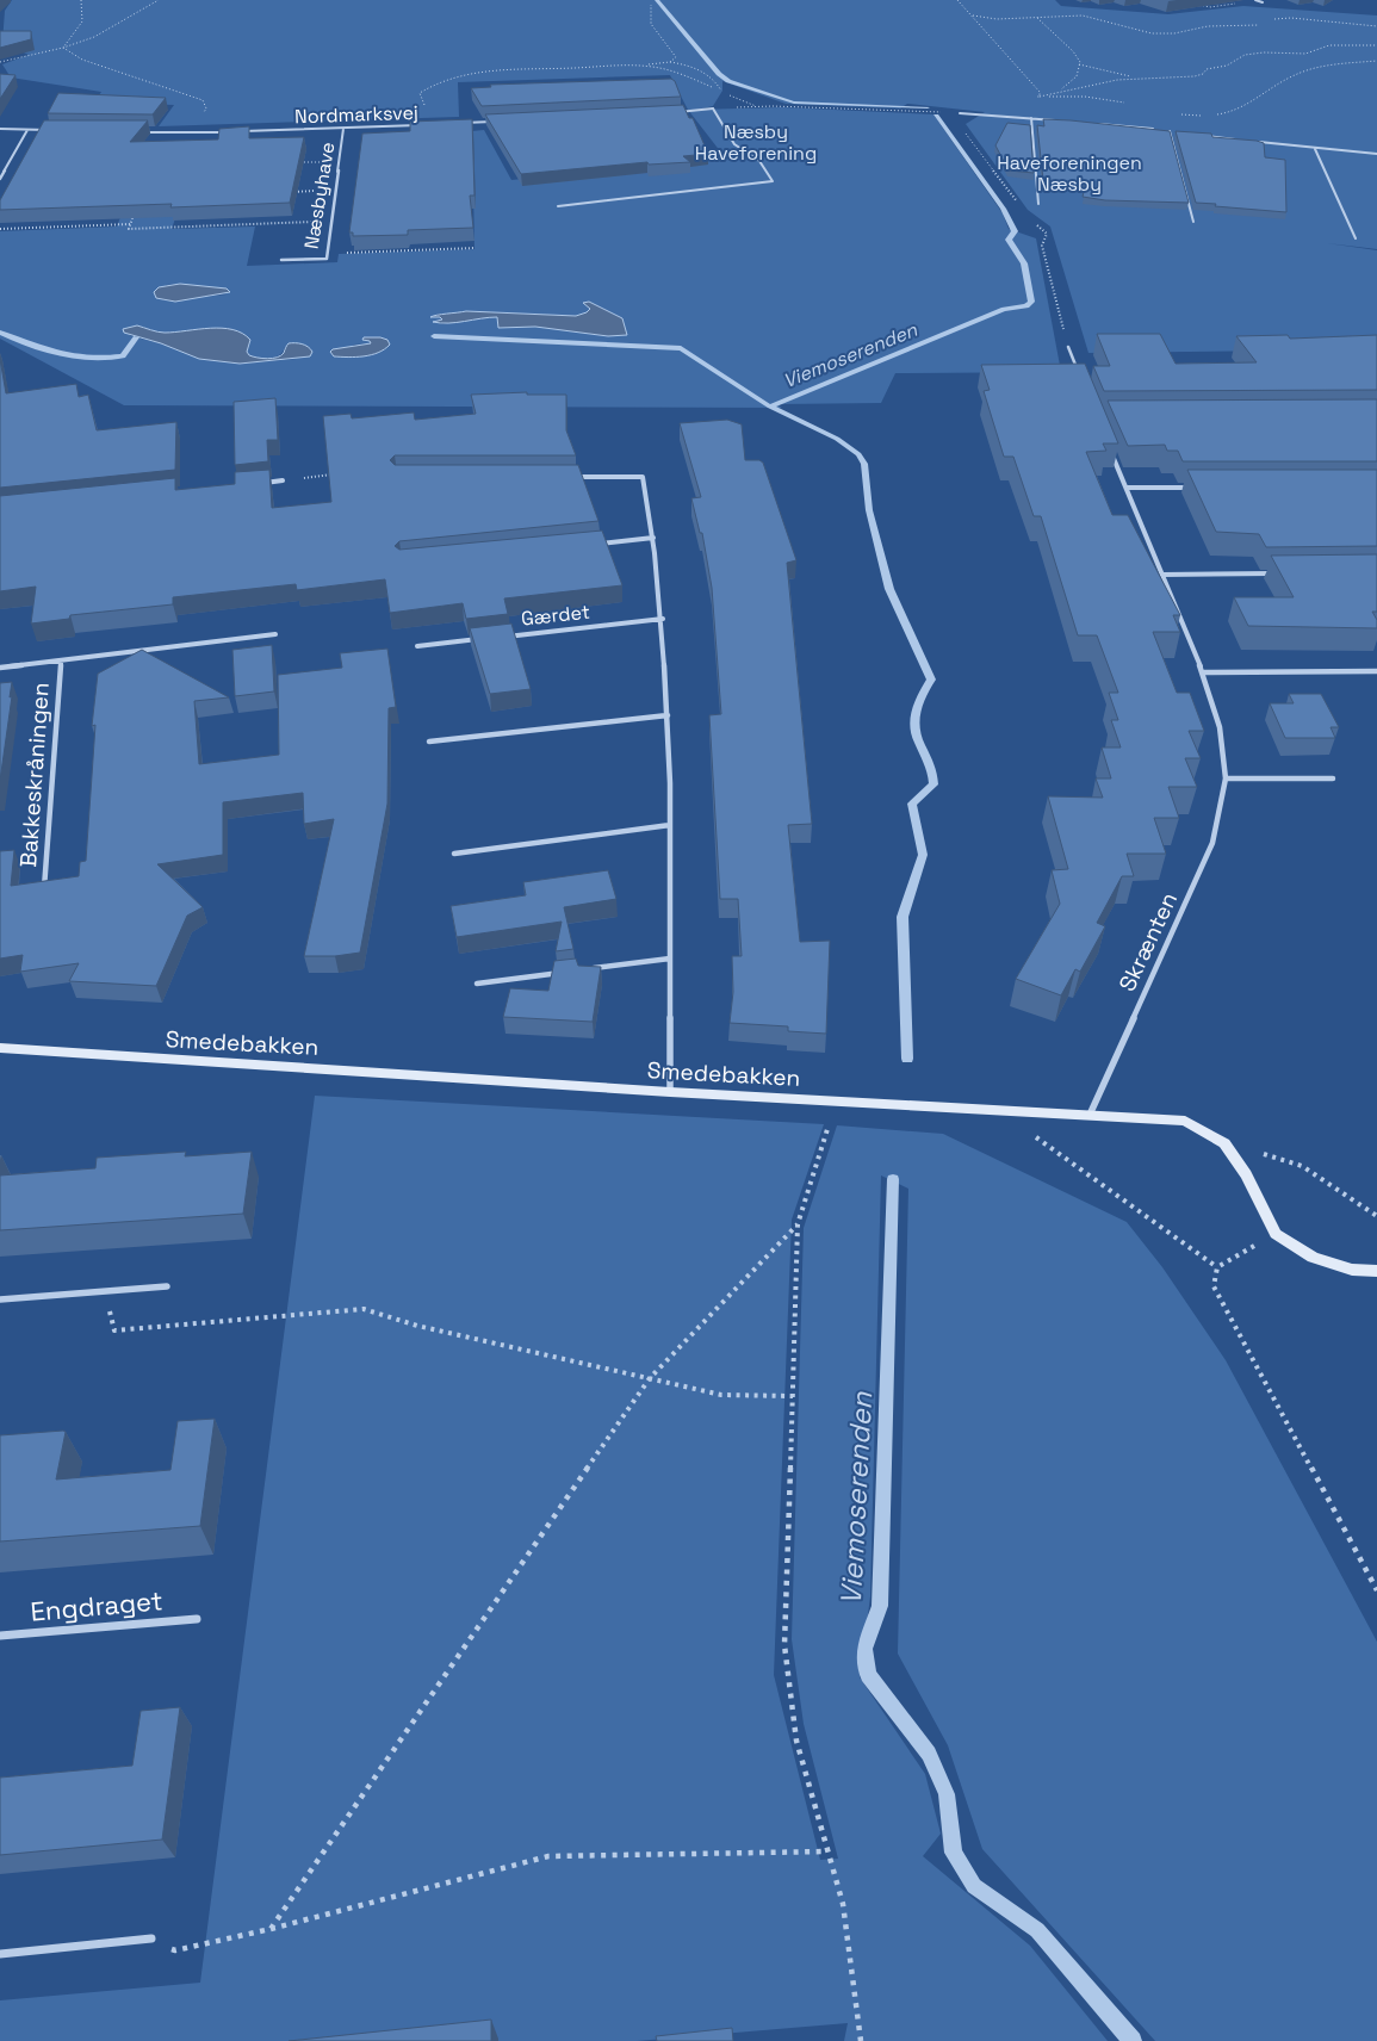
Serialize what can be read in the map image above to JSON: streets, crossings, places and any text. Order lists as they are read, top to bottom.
{
  "streets": {
    "street": [
      "Nordmarksvej",
      "Næsbyhave",
      "Gærdet",
      "Bakkeskråningen",
      "Skrænten",
      "Smedebakken",
      "Engdraget"
    ]
  },
  "crossings": [
    ["Nordmarksvej", "Næsbyhave"],
    ["Skrænten", "Smedebakken"]
  ],
  "water": ["Viemoserenden"],
  "parks": ["Næsby Haveforening", "Haveforeningen Næsby"]
}
